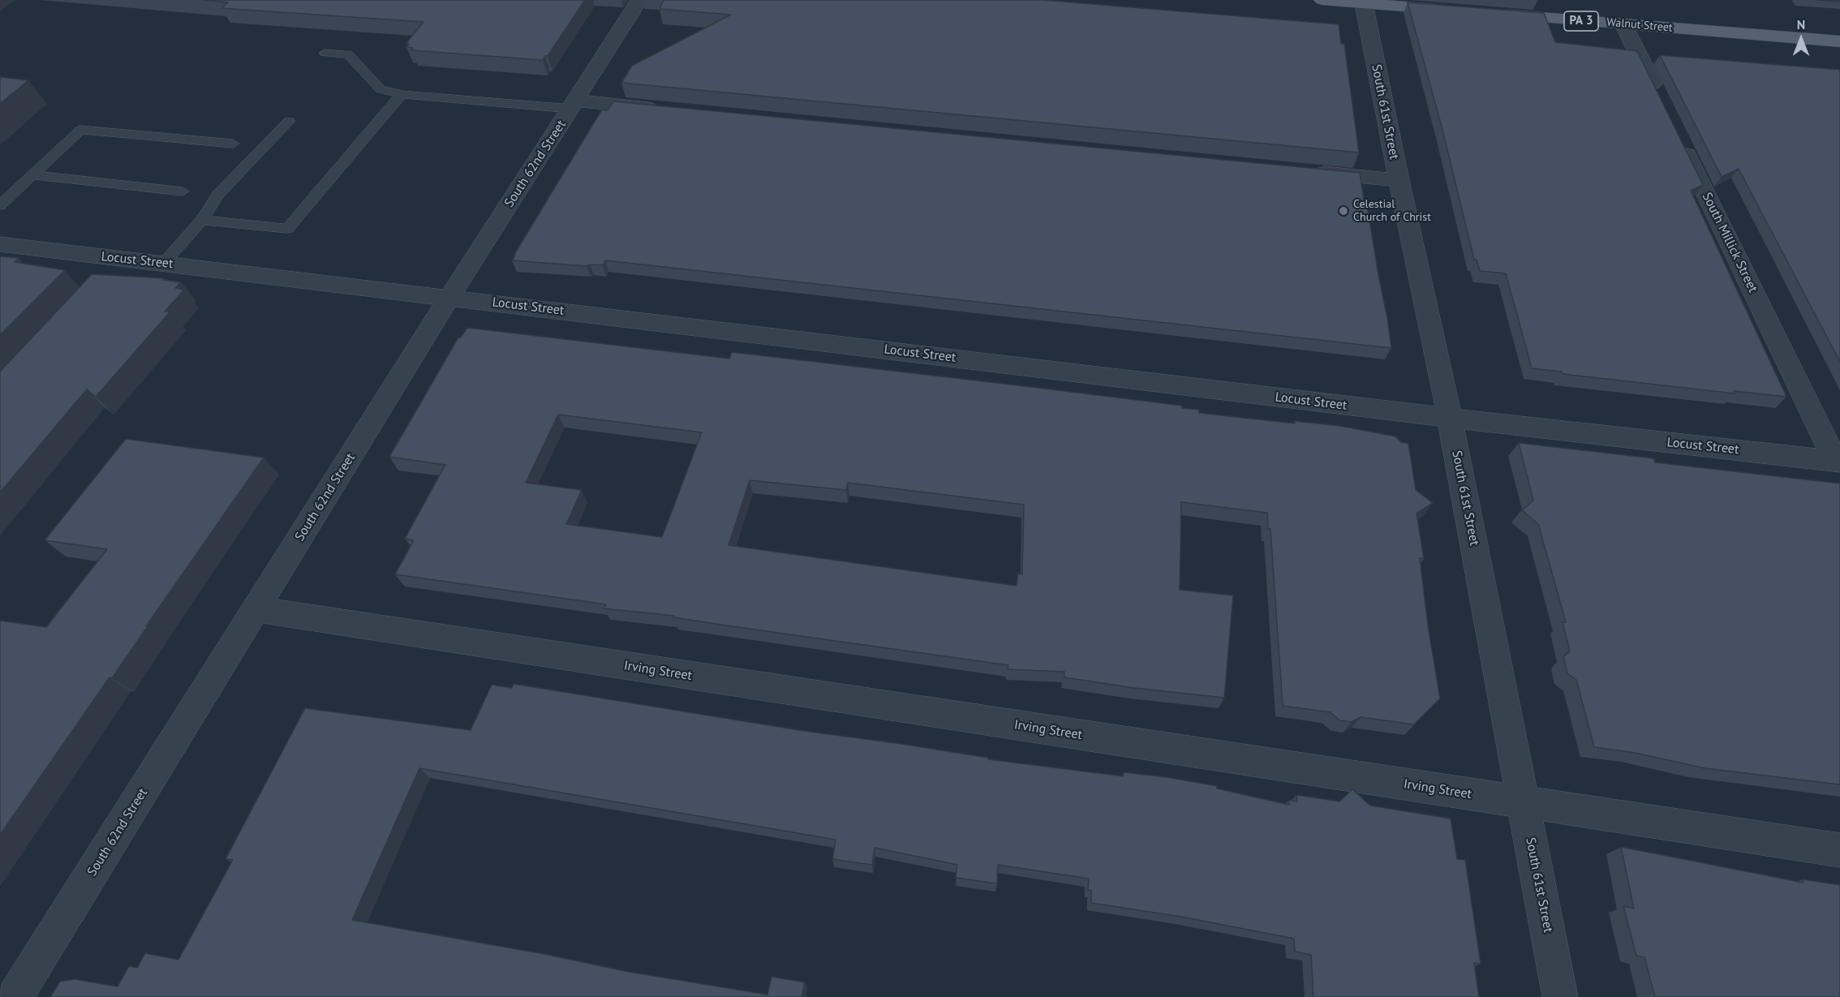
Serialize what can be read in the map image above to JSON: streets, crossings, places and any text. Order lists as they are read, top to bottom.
{
  "streets": {
    "main road": ["PA 3", "Walnut Street"],
    "street": [
      "South 61st Street",
      "South 62nd Street",
      "South Millick Street",
      "Locust Street",
      "Irving Street"
    ]
  },
  "crossings": [
    ["South 61st Street", "Locust Street"],
    ["South 61st Street", "Irving Street"],
    ["South 62nd Street", "Locust Street"],
    ["South 62nd Street", "Irving Street"],
    ["South Millick Street", "Locust Street"]
  ],
  "places": ["Celestial Church of Christ"],
  "north": "top"
}
